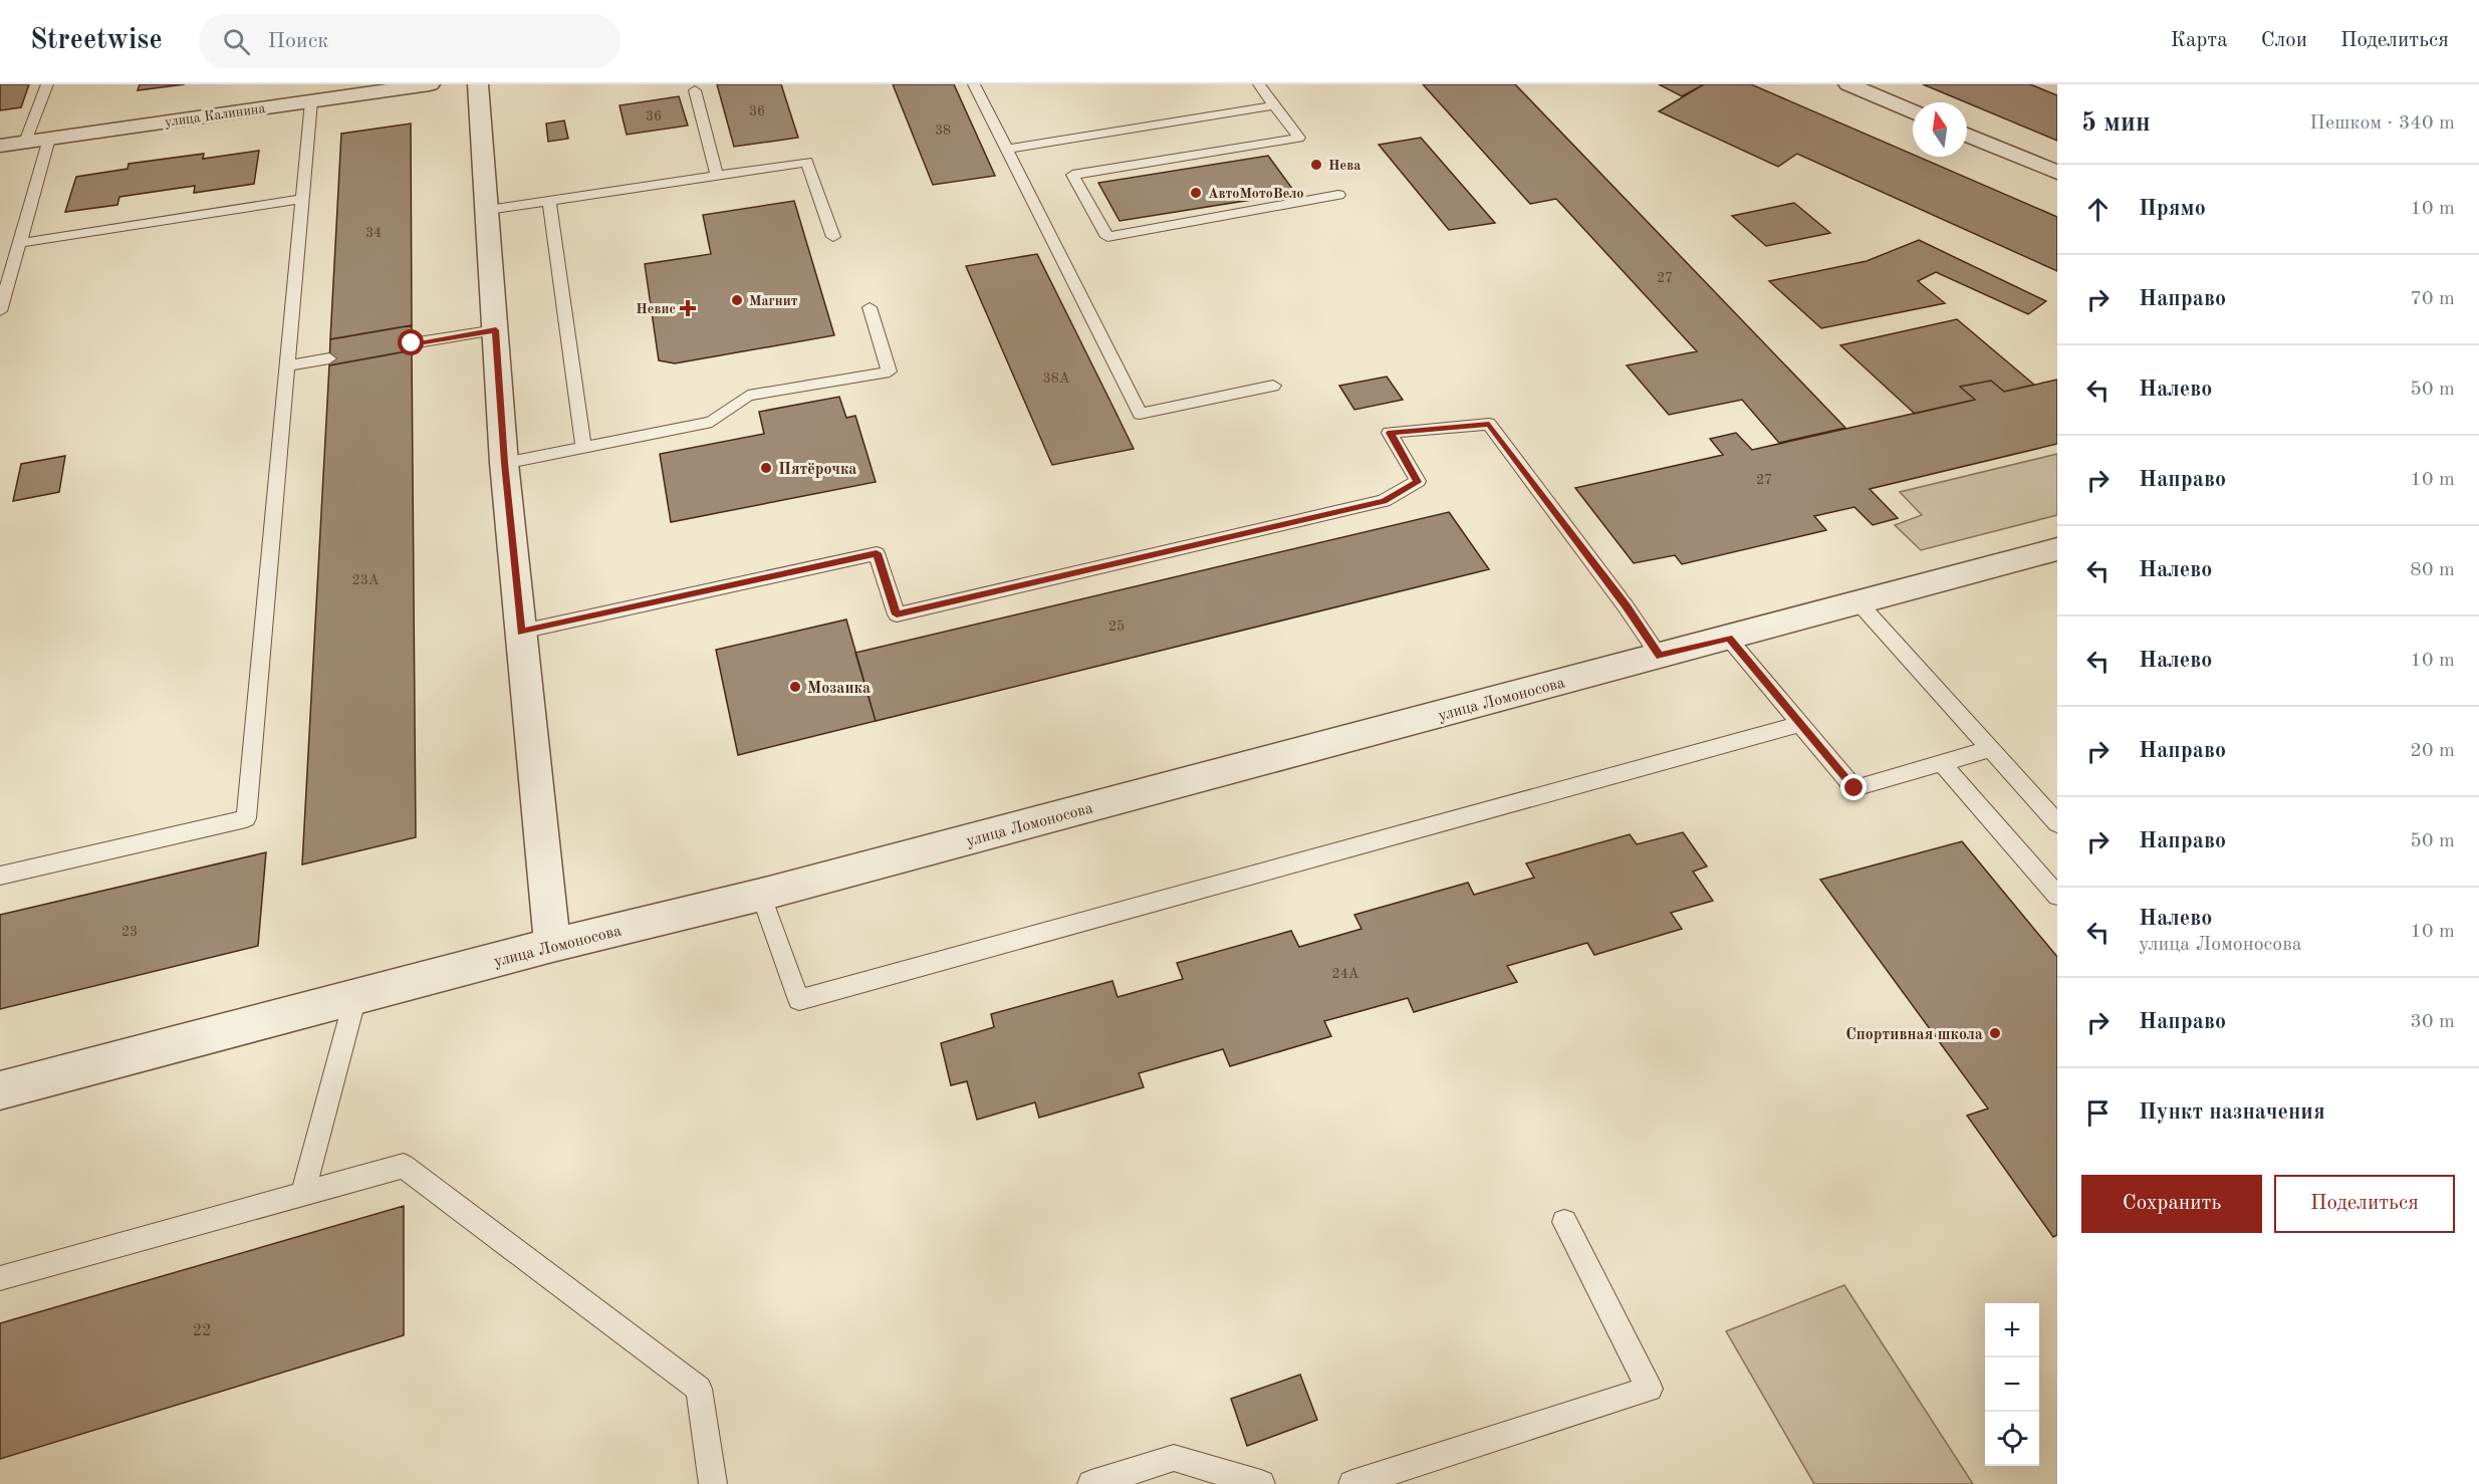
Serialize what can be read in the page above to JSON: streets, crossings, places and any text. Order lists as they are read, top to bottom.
{
  "streets": {
    "street": ["улица Калинина", "улица Ломоносова"]
  },
  "places": {
    "other": [
      "Нева",
      "АвтоМотоВело",
      "Магнит",
      "Пятёрочка",
      "Мозаика",
      "Спортивная школа"
    ],
    "health": ["Невис"]
  },
  "house_numbers": [
    "36",
    "36",
    "38",
    "34",
    "27",
    "38А",
    "27",
    "23А",
    "25",
    "23",
    "24А",
    "22"
  ],
  "north": "top",
  "page": {
    "header": "Streetwise",
    "search": "Поиск",
    "nav": ["Карта", "Слои", "Поделиться"],
    "heading": ["5 мин", "Пешком · 340 m"],
    "list": [
      ["Прямо", "10 m"],
      ["Направо", "70 m"],
      ["Налево", "50 m"],
      ["Направо", "10 m"],
      ["Налево", "80 m"],
      ["Налево", "10 m"],
      ["Направо", "20 m"],
      ["Направо", "50 m"],
      ["Налево", "улица Ломоносова", "10 m"],
      ["Направо", "30 m"],
      "Пункт назначения"
    ],
    "buttons": ["Сохранить", "Поделиться"],
    "map_buttons": ["+", "−"]
  }
}
